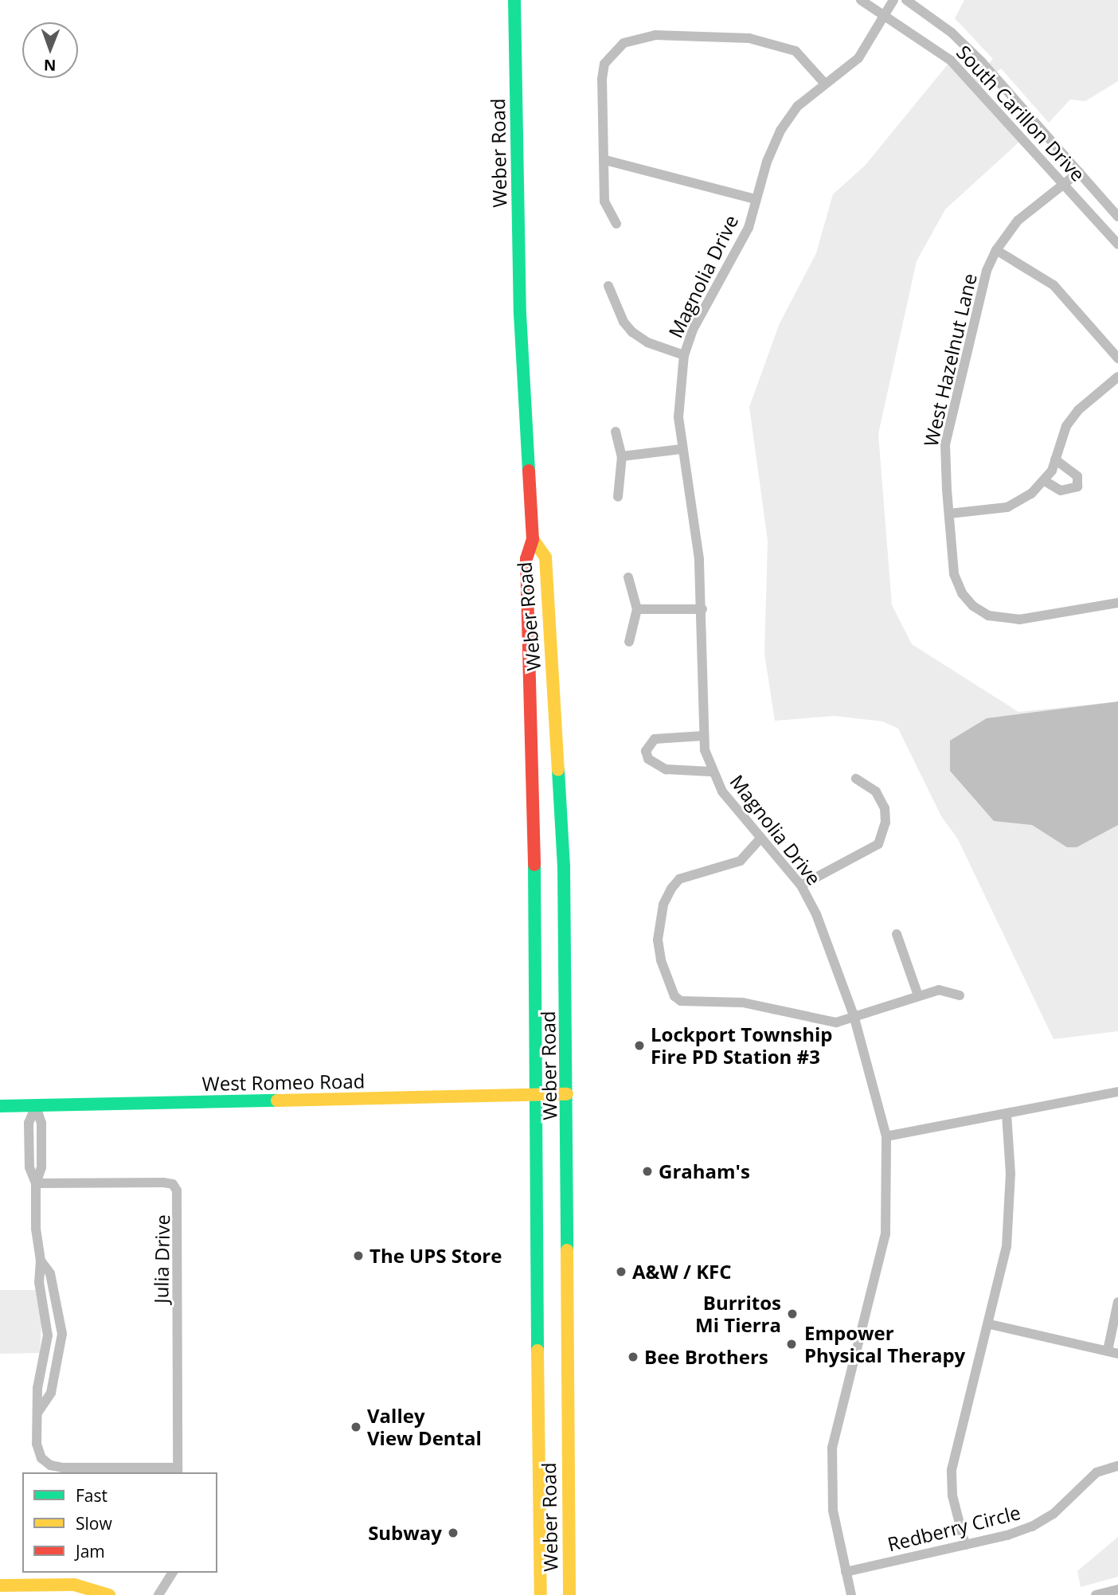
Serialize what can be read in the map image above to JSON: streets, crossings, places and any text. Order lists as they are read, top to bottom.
{
  "streets": {
    "main road": ["Weber Road", "West Romeo Road"],
    "street": [
      "South Carillon Drive",
      "Magnolia Drive",
      "West Hazelnut Lane",
      "Julia Drive",
      "Redberry Circle"
    ]
  },
  "crossings": [
    ["South Carillon Drive", "Magnolia Drive"],
    ["South Carillon Drive", "West Hazelnut Lane"],
    ["Weber Road", "West Romeo Road"],
    ["Magnolia Drive", "Redberry Circle"]
  ],
  "places": [
    "Lockport Township Fire PD Station #3",
    "Graham's",
    "The UPS Store",
    "A&W / KFC",
    "Burritos Mi Tierra",
    "Empower Physical Therapy",
    "Bee Brothers",
    "Valley View Dental",
    "Subway"
  ],
  "legend": ["Fast", "Slow", "Jam"],
  "north": "bottom"
}
